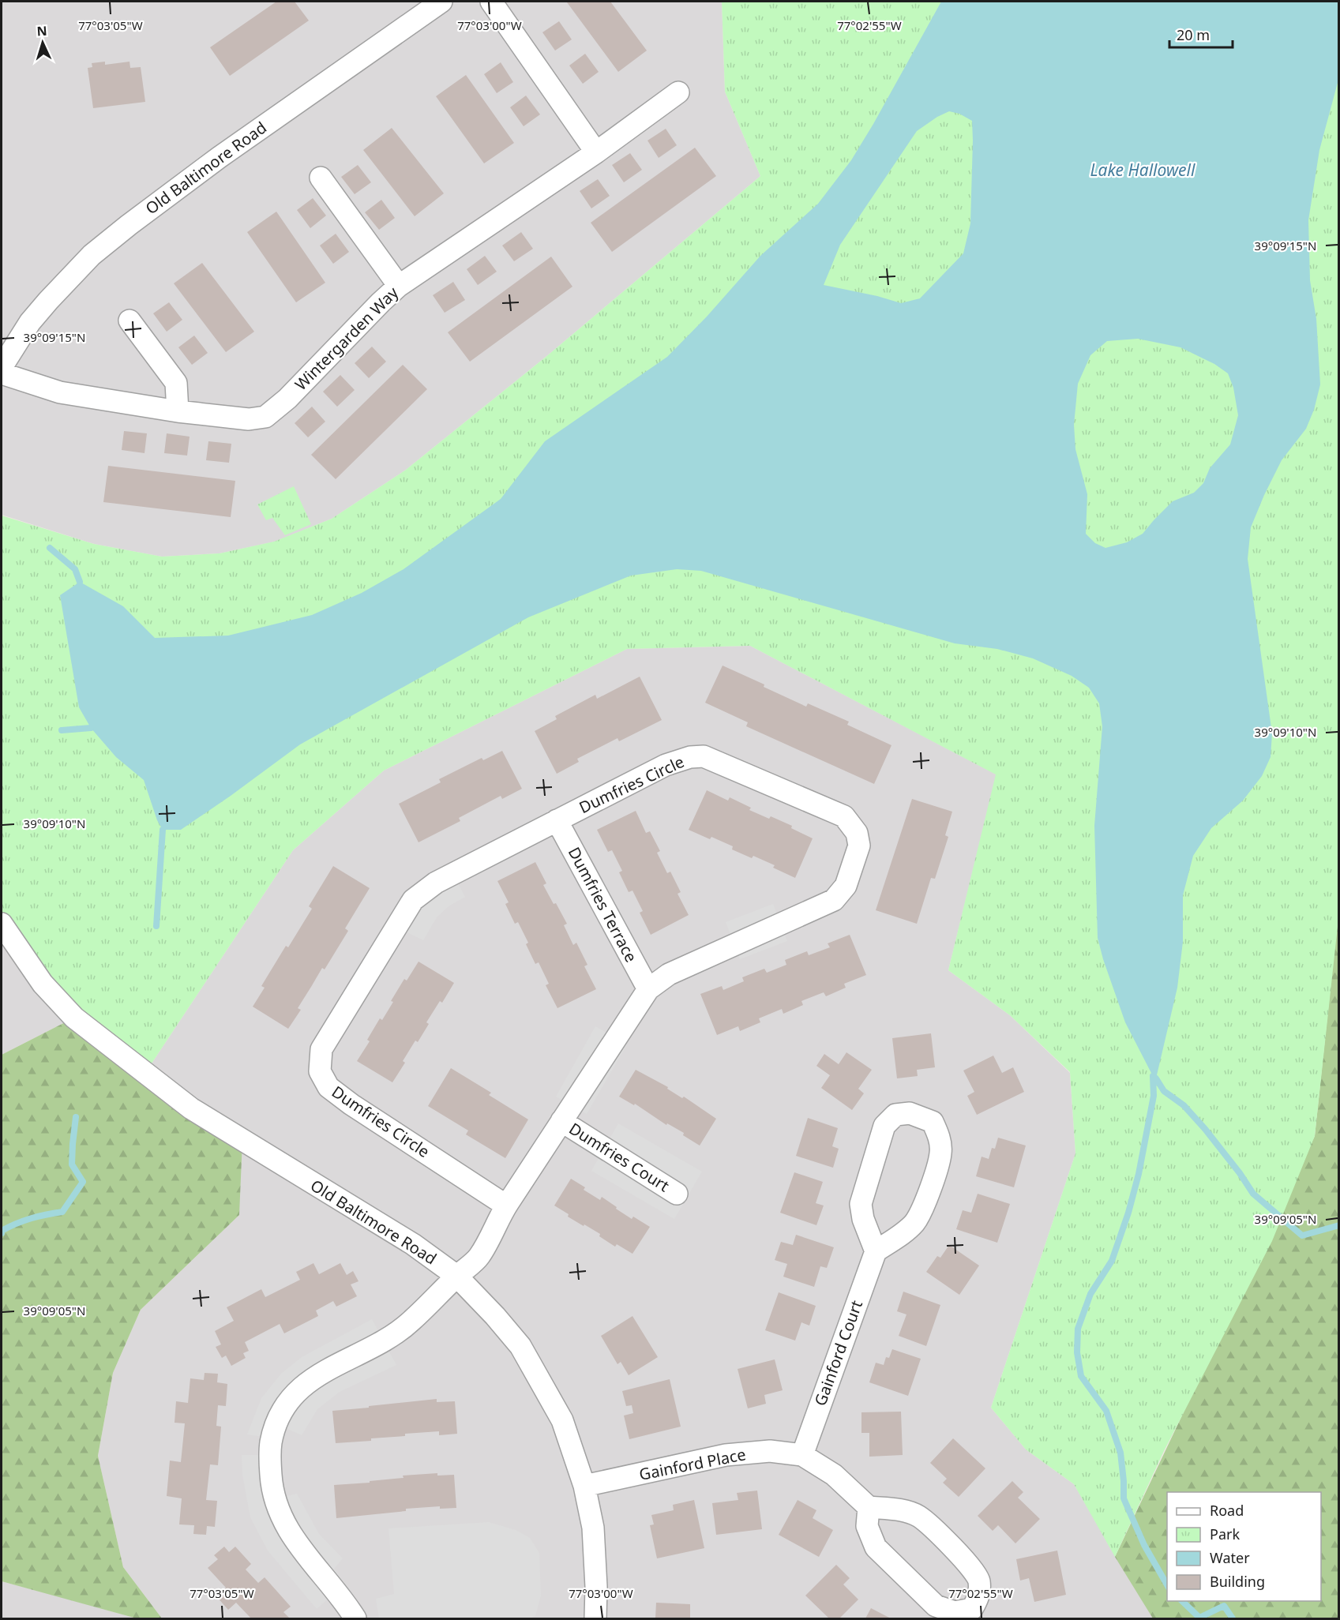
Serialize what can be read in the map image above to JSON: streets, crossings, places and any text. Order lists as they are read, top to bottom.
{
  "streets": {
    "street": [
      "Old Baltimore Road",
      "Wintergarden Way",
      "Dumfries Circle",
      "Dumfries Terrace",
      "Dumfries Court",
      "Gainford Court",
      "Gainford Place"
    ]
  },
  "crossings": [
    ["Old Baltimore Road", "Dumfries Circle"],
    ["Old Baltimore Road", "Gainford Place"],
    ["Dumfries Circle", "Dumfries Terrace"],
    ["Dumfries Circle", "Dumfries Court"],
    ["Gainford Court", "Gainford Place"]
  ],
  "water": ["Lake Hallowell"],
  "legend": [
    "Road",
    "Park",
    "Water",
    "Building"
  ],
  "scale_bar": "20 m",
  "north": "top",
  "coordinates": [
    "77°03'05\"W",
    "77°03'00\"W",
    "77°02'55\"W",
    "39°09'15\"N",
    "39°09'10\"N",
    "39°09'05\"N"
  ]
}
